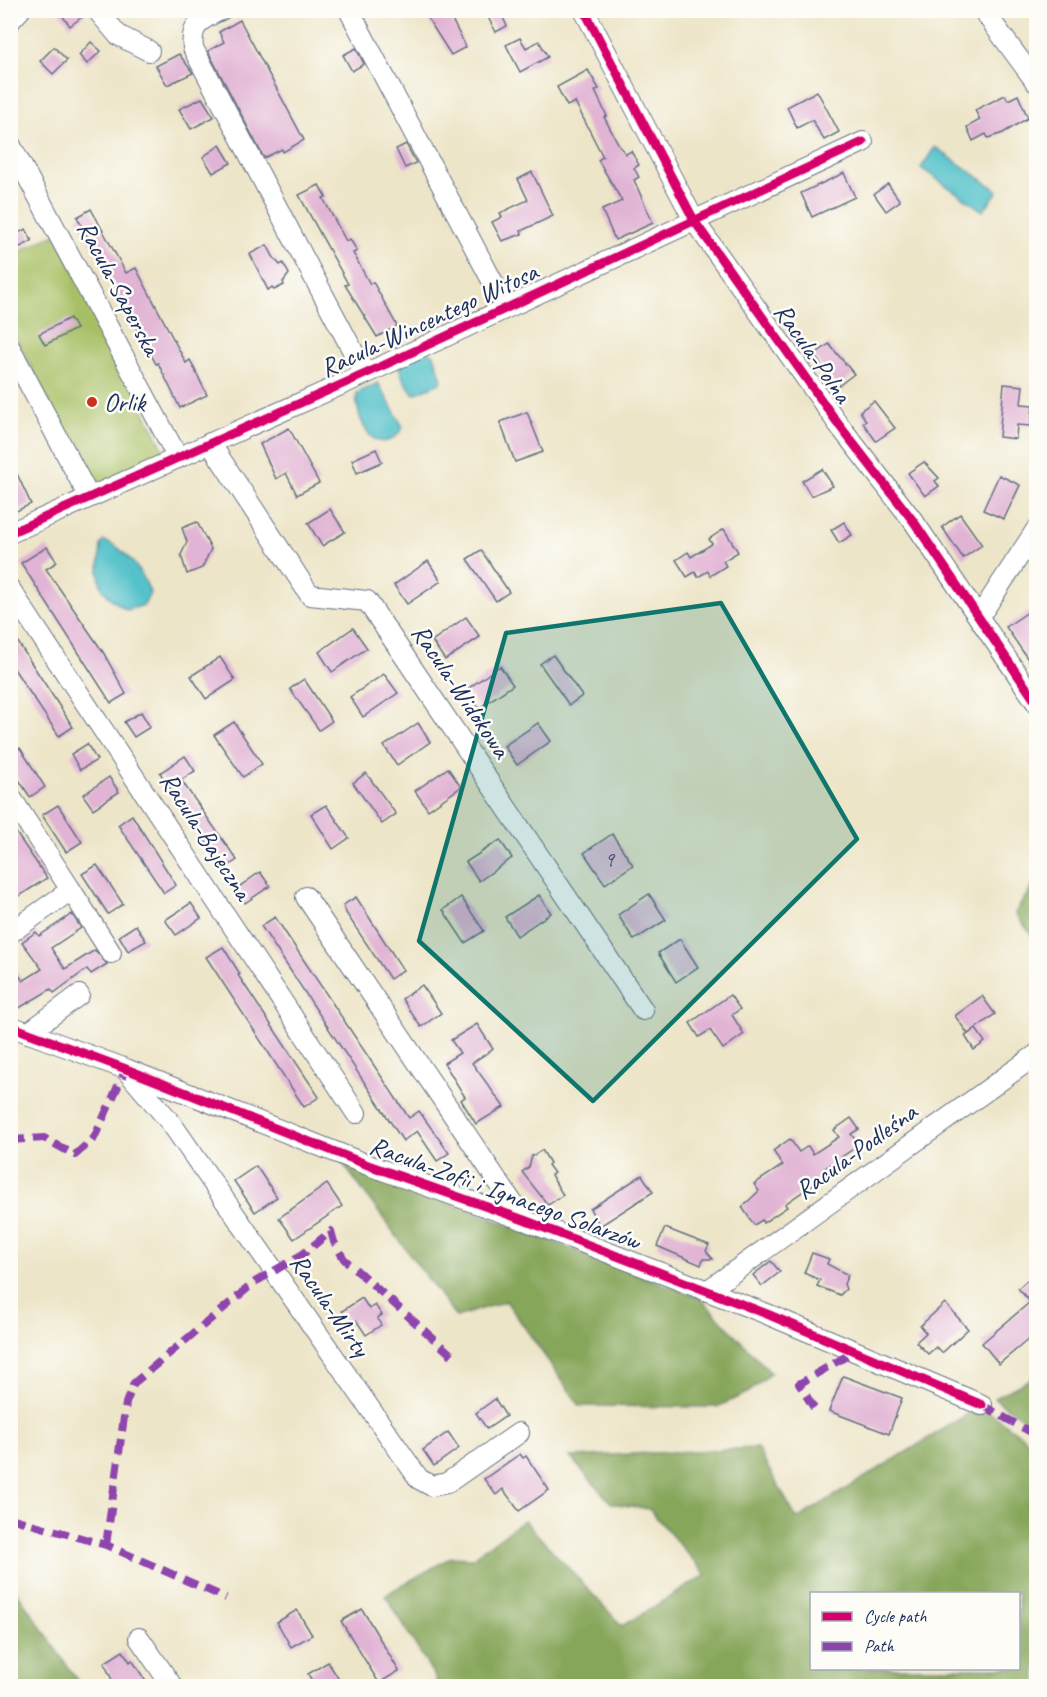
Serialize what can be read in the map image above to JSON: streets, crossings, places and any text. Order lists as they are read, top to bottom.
{
  "streets": {
    "street": [
      "Racula-Saperska",
      "Racula-Wincentego Witosa",
      "Racula-Polna",
      "Racula-Widokowa",
      "Racula-Bajeczna",
      "Racula-Podleśna",
      "Racula-Zofii i Ignacego Solarzów",
      "Racula-Mirty"
    ]
  },
  "crossings": [
    ["Racula-Saperska", "Racula-Wincentego Witosa"],
    ["Racula-Wincentego Witosa", "Racula-Polna"],
    ["Racula-Wincentego Witosa", "Racula-Widokowa"],
    ["Racula-Podleśna", "Racula-Zofii i Ignacego Solarzów"],
    ["Racula-Zofii i Ignacego Solarzów", "Racula-Mirty"]
  ],
  "places": ["Orlik"],
  "house_numbers": ["9"],
  "legend": ["Cycle path", "Path"]
}
